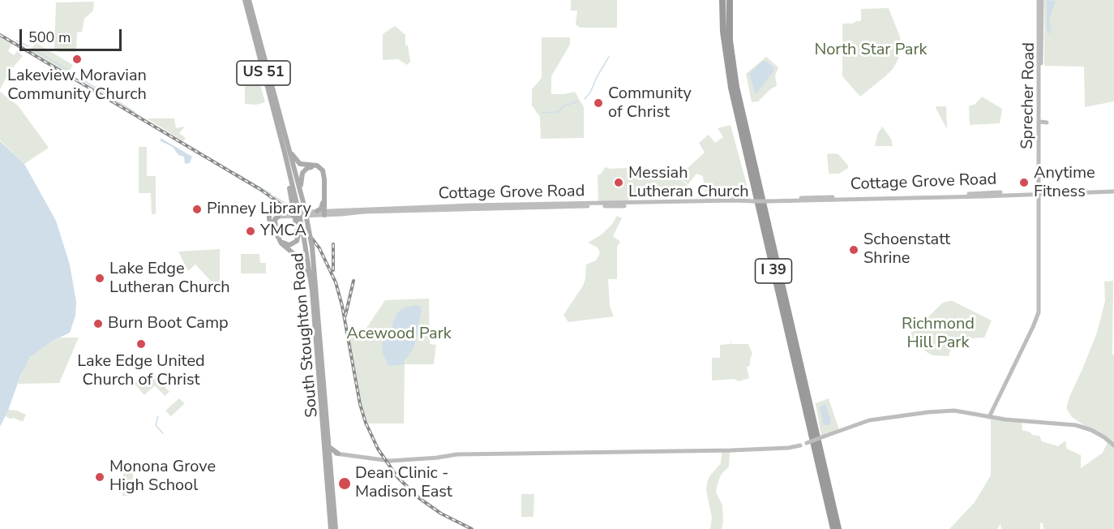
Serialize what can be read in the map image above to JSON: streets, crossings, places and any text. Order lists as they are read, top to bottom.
{
  "streets": {
    "highway": ["I 39"],
    "main road": [
      "US 51",
      "Sprecher Road",
      "Cottage Grove Road",
      "South Stoughton Road"
    ]
  },
  "crossings": [
    ["Sprecher Road", "Cottage Grove Road"]
  ],
  "parks": ["North Star Park", "Richmond Hill Park", "Acewood Park"],
  "places": [
    "Lakeview Moravian Community Church",
    "Community of Christ",
    "Messiah Lutheran Church",
    "Anytime Fitness",
    "Pinney Library",
    "YMCA",
    "Schoenstatt Shrine",
    "Lake Edge Lutheran Church",
    "Burn Boot Camp",
    "Lake Edge United Church of Christ",
    "Monona Grove High School",
    "Dean Clinic - Madison East"
  ],
  "scale_bar": "500 m"
}
